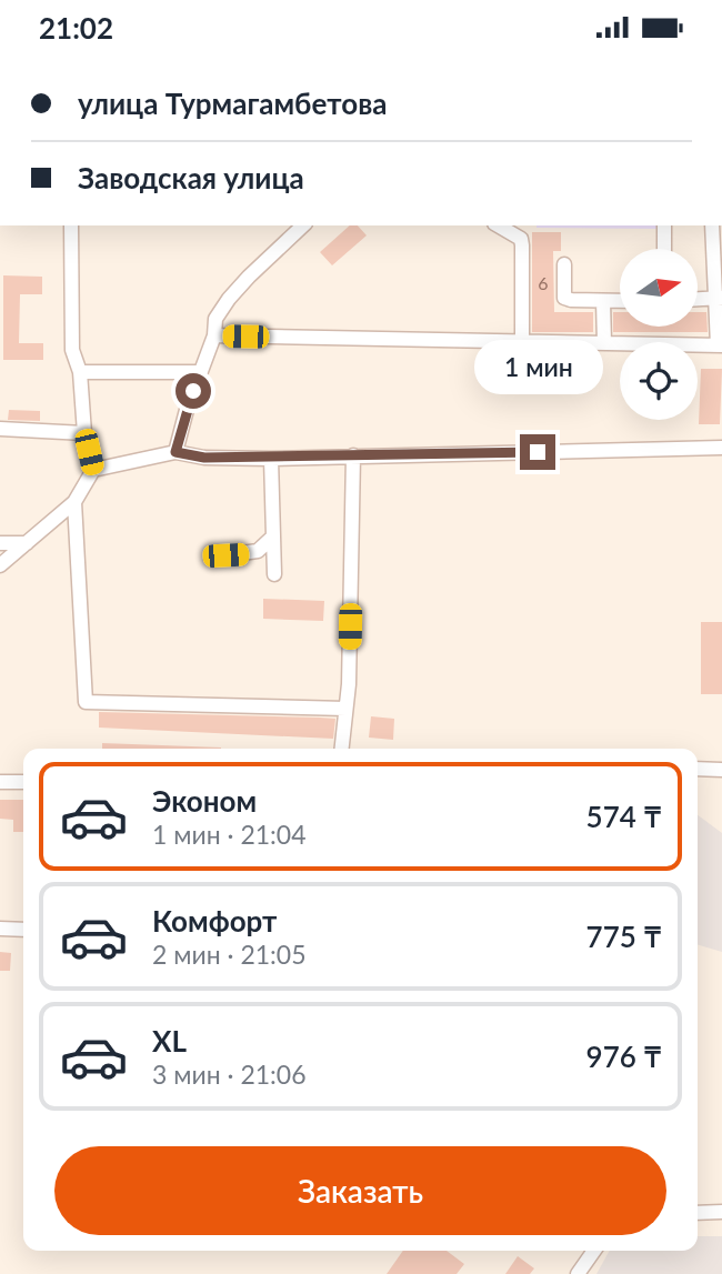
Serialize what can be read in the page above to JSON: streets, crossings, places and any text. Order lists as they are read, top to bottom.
{
  "house_numbers": ["6"],
  "north": "right",
  "page": {
    "status": "21:02",
    "banner": ["улица Турмагамбетова", "Заводская улица"],
    "bubble": "1 мин",
    "list": [
      {
        "name": "Эконом",
        "note": "1 мин · 21:04",
        "value": "574 ₸"
      },
      {
        "name": "Комфорт",
        "note": "2 мин · 21:05",
        "value": "775 ₸"
      },
      {
        "name": "XL",
        "note": "3 мин · 21:06",
        "value": "976 ₸"
      }
    ],
    "buttons": "Заказать"
  }
}
